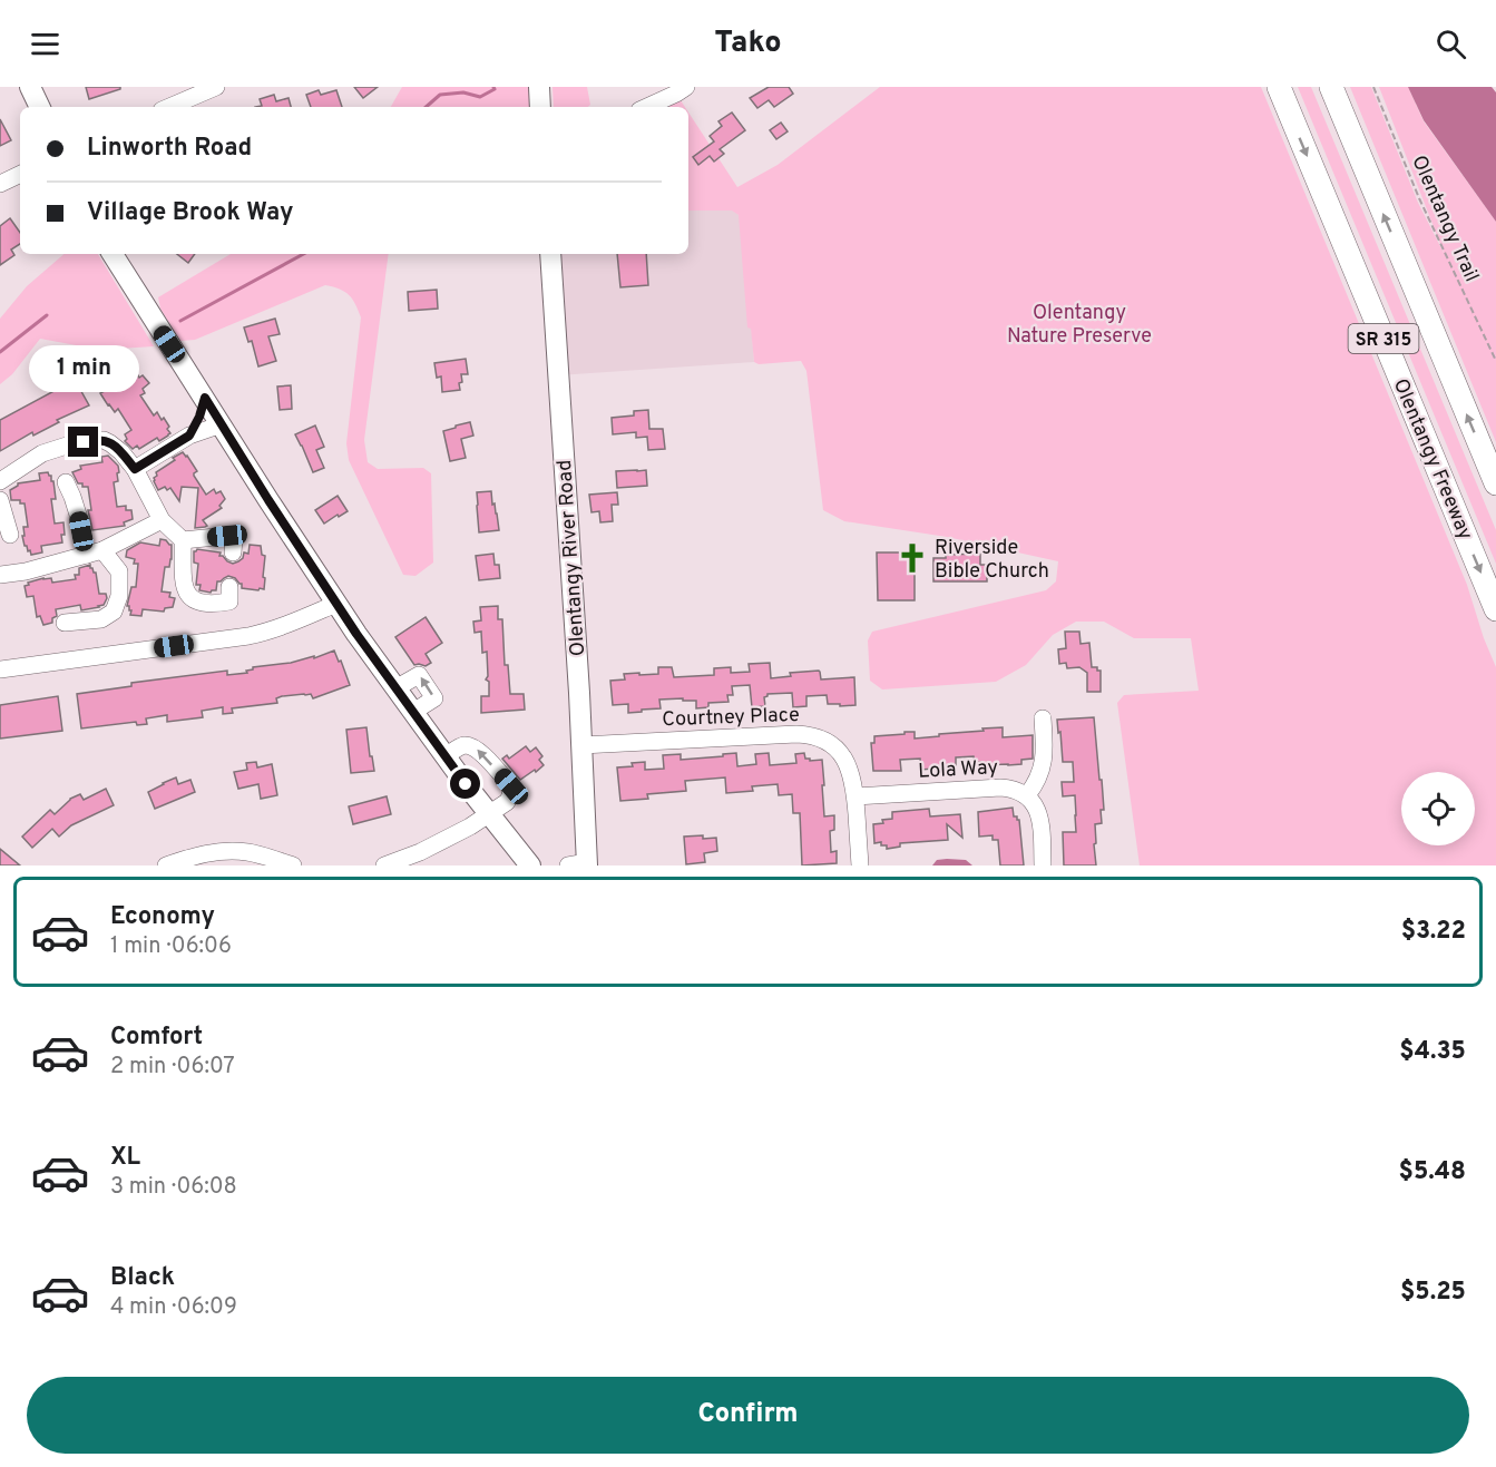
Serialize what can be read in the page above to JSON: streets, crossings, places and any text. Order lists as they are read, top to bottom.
{
  "streets": {
    "highway": ["SR 315", "Olentangy Freeway"],
    "main road": ["Olentangy River Road"],
    "street": ["Courtney Place", "Lola Way"],
    "path": ["Olentangy Trail"]
  },
  "crossings": [
    ["Olentangy River Road", "Courtney Place"],
    ["Courtney Place", "Lola Way"]
  ],
  "parks": ["Olentangy Nature Preserve"],
  "places": {
    "church": ["Riverside Bible Church"]
  },
  "page": {
    "header": "Tako",
    "banner": ["Linworth Road", "Village Brook Way"],
    "bubble": "1 min",
    "list": [
      {
        "name": "Economy",
        "note": "1 min · 06:06",
        "value": "$3.22"
      },
      {
        "name": "Comfort",
        "note": "2 min · 06:07",
        "value": "$4.35"
      },
      {
        "name": "XL",
        "note": "3 min · 06:08",
        "value": "$5.48"
      },
      {
        "name": "Black",
        "note": "4 min · 06:09",
        "value": "$5.25"
      }
    ],
    "buttons": "Confirm"
  }
}
